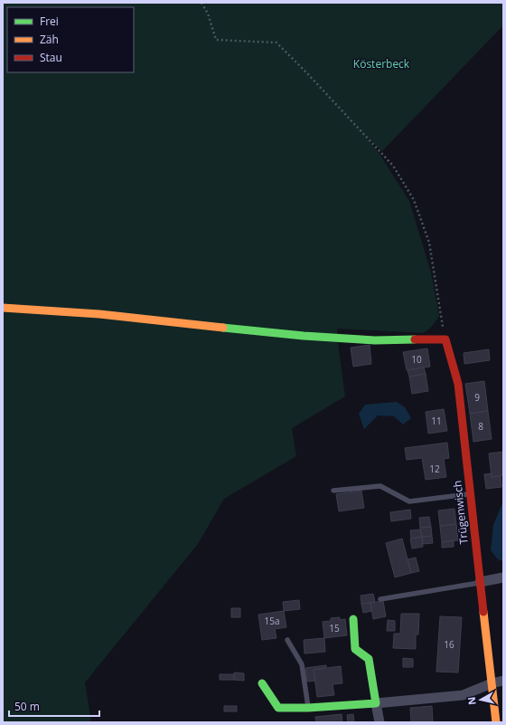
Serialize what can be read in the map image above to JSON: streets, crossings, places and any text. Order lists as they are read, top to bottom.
{
  "streets": {
    "street": ["Trügenwisch"]
  },
  "parks": ["Kösterbeck"],
  "house_numbers": [
    "10",
    "9",
    "11",
    "8",
    "12",
    "15a",
    "15",
    "16"
  ],
  "legend": ["Frei", "Zäh", "Stau"],
  "scale_bar": "50 m",
  "north": "left"
}
